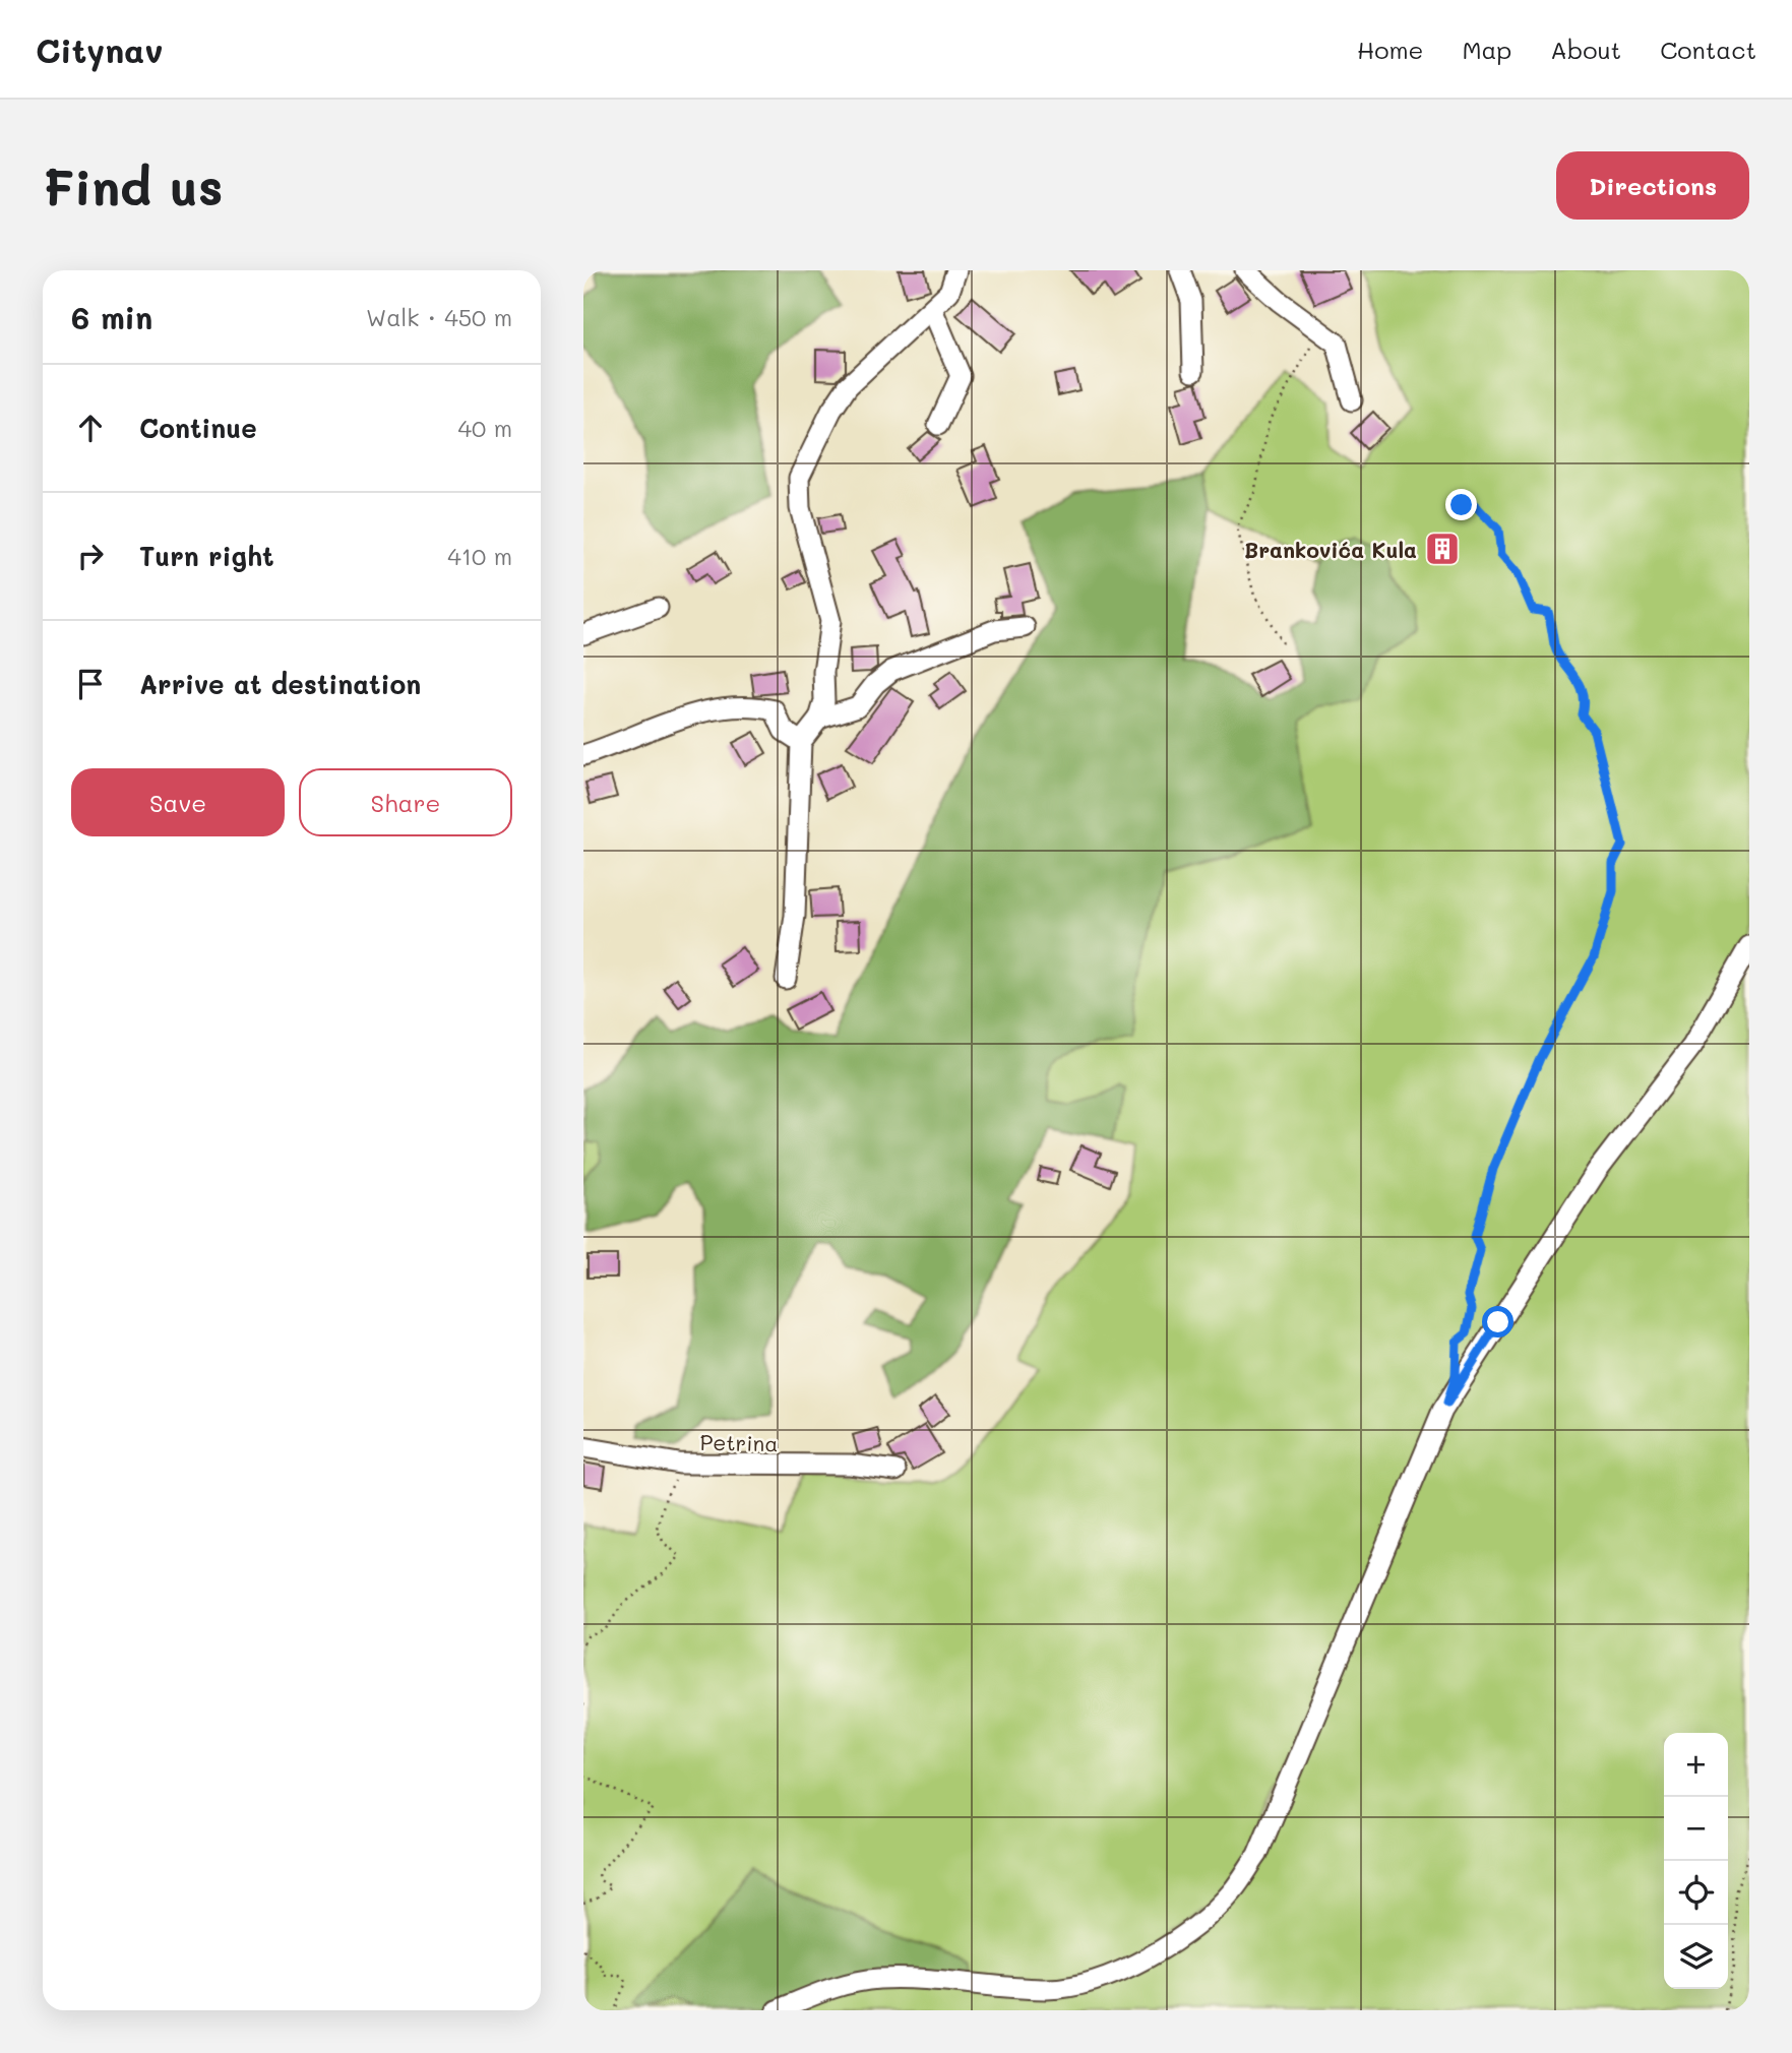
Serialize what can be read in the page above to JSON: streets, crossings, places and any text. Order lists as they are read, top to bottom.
{
  "streets": {
    "street": ["Petrina"]
  },
  "places": {
    "building": ["Brankovića Kula"]
  },
  "page": {
    "header": "Citynav",
    "nav": [
      "Home",
      "Map",
      "About",
      "Contact"
    ],
    "buttons": [
      "Directions",
      ["Save", "Share"]
    ],
    "title": "Find us",
    "heading": ["6 min", "Walk · 450 m"],
    "list": [
      ["Continue", "40 m"],
      ["Turn right", "410 m"],
      "Arrive at destination"
    ],
    "map_buttons": ["+", "−"]
  }
}
